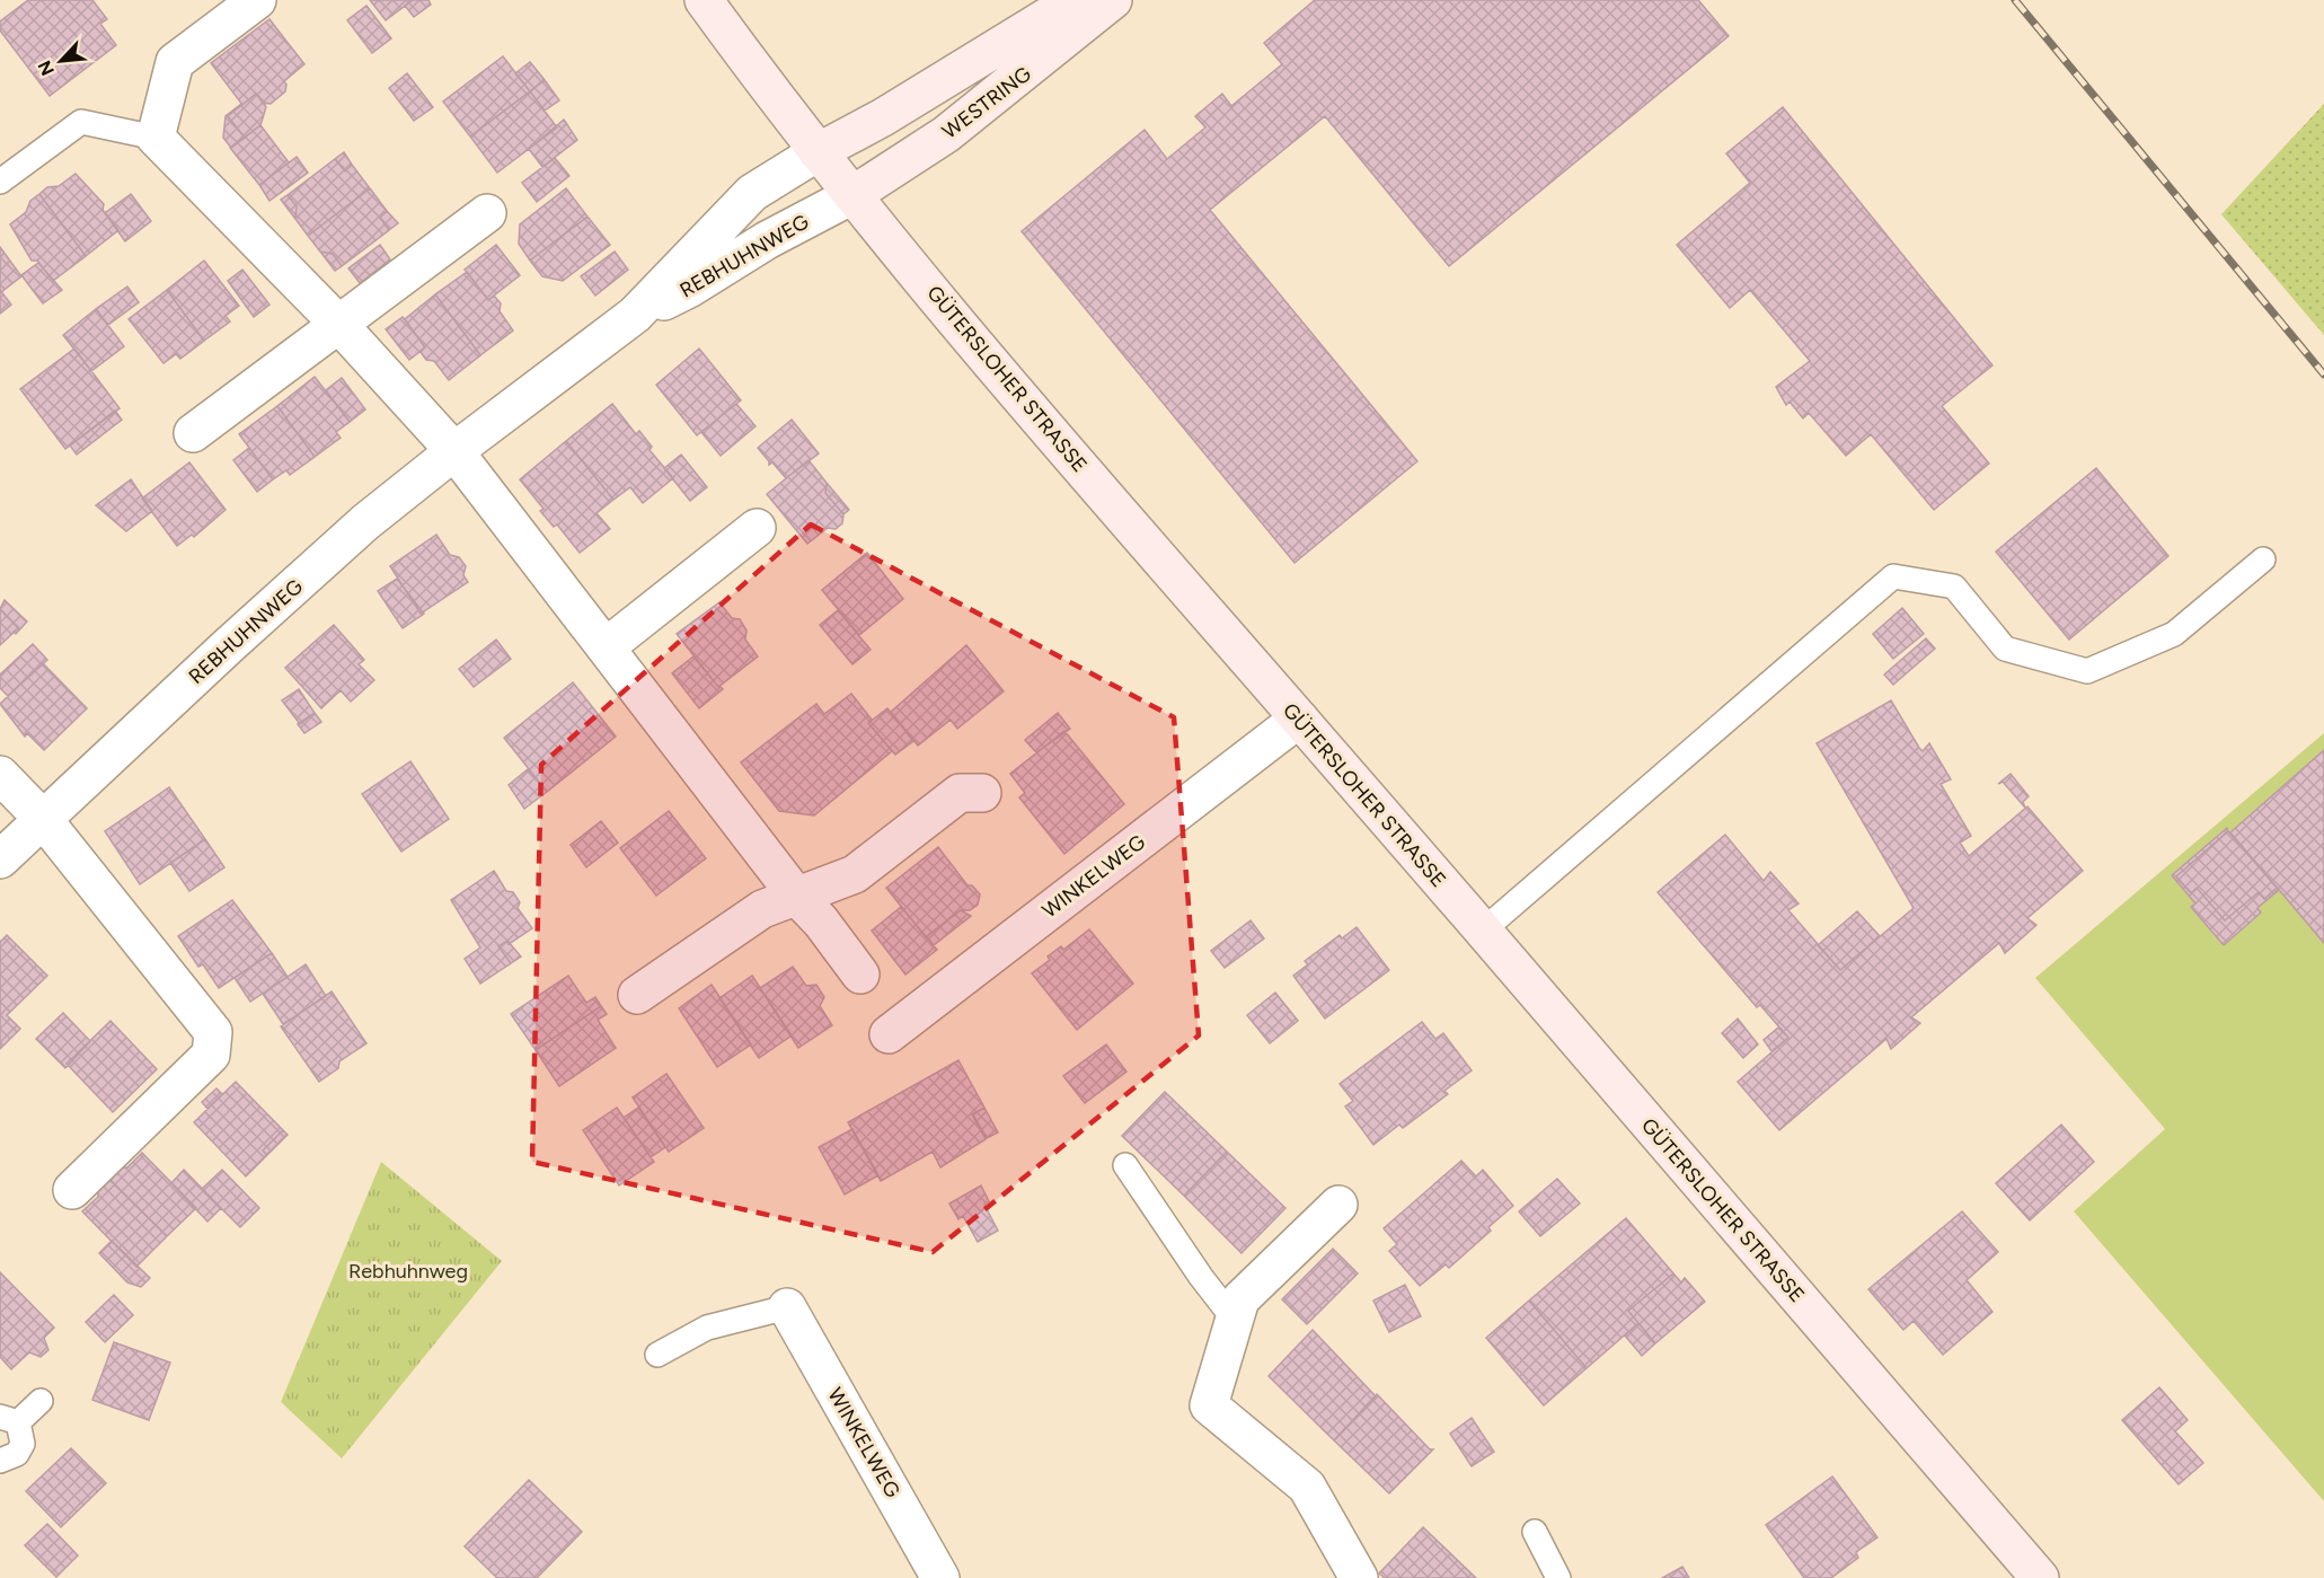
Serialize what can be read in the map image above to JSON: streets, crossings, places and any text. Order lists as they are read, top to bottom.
{
  "streets": {
    "main road": ["WESTRING", "GÜTERSLOHER STRASSE"],
    "street": ["REBHUHNWEG", "WINKELWEG"]
  },
  "crossings": [
    ["WESTRING", "REBHUHNWEG"],
    ["WESTRING", "GÜTERSLOHER STRASSE"],
    ["REBHUHNWEG", "GÜTERSLOHER STRASSE"],
    ["GÜTERSLOHER STRASSE", "WINKELWEG"]
  ],
  "parks": ["Rebhuhnweg"],
  "north": "bottom left"
}
